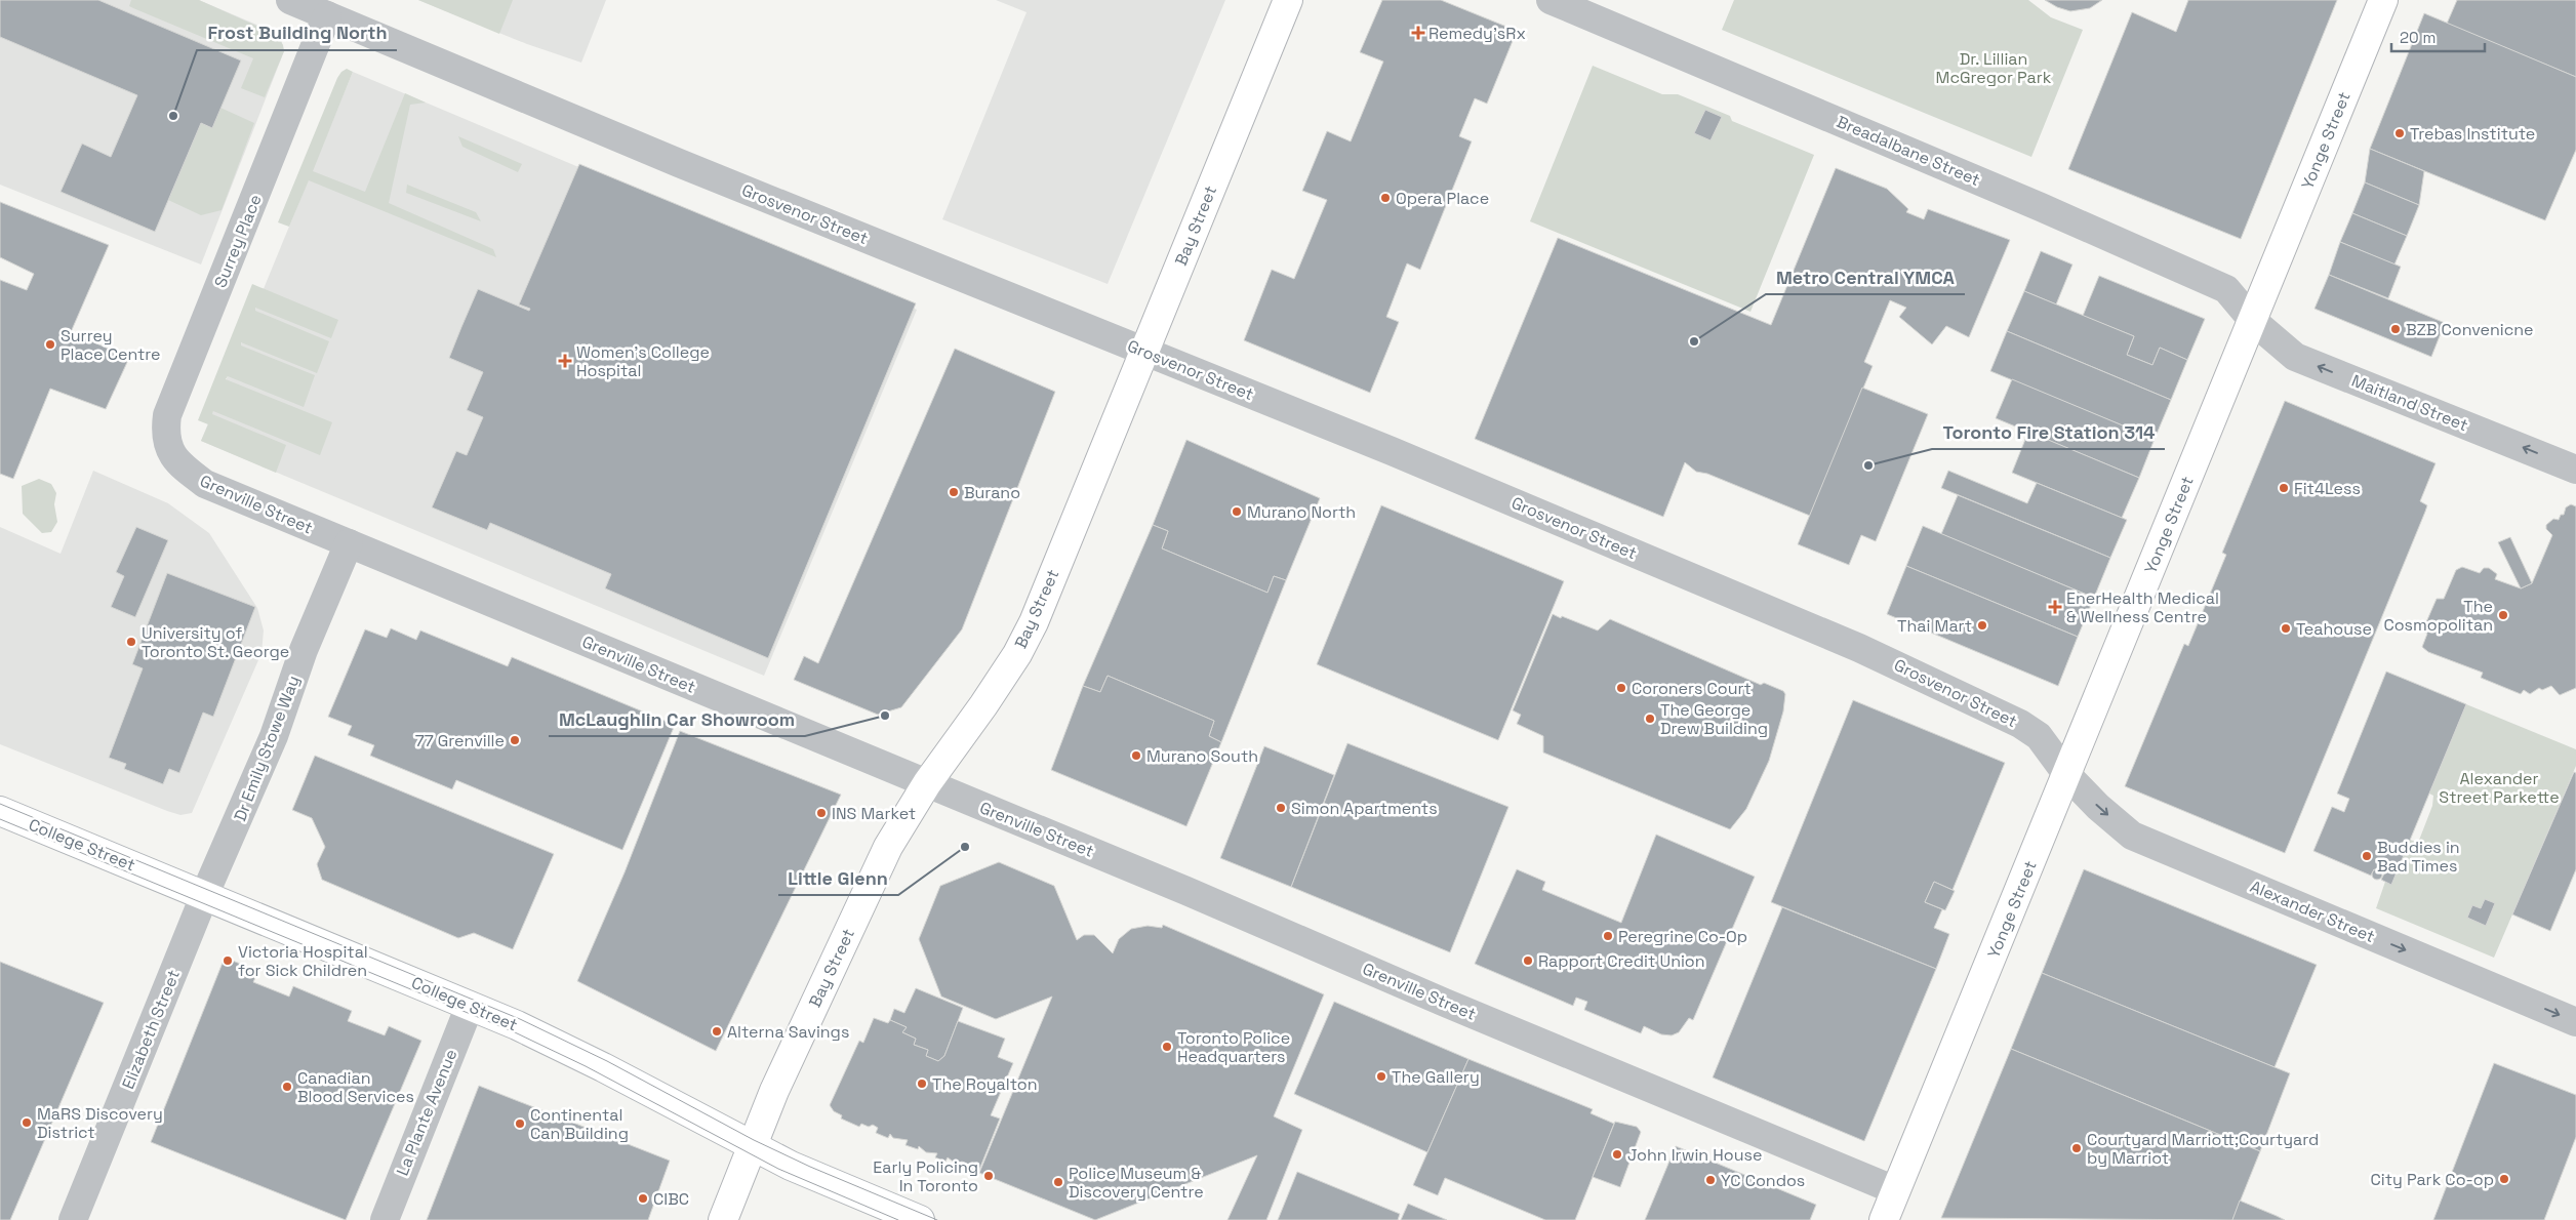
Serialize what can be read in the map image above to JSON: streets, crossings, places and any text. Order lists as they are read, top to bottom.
{
  "streets": {
    "main road": ["Yonge Street", "Bay Street", "College Street"],
    "street": [
      "Breadalbane Street",
      "Grosvenor Street",
      "Surrey Place",
      "Maitland Street",
      "Grenville Street",
      "Dr Emily Stowe Way",
      "Alexander Street",
      "Elizabeth Street",
      "La Plante Avenue"
    ]
  },
  "crossings": [
    ["Yonge Street", "Breadalbane Street"],
    ["Yonge Street", "Grosvenor Street"],
    ["Yonge Street", "Maitland Street"],
    ["Yonge Street", "Grenville Street"],
    ["Yonge Street", "Alexander Street"],
    ["Breadalbane Street", "Maitland Street"],
    ["Grosvenor Street", "Bay Street"],
    ["Grosvenor Street", "Surrey Place"],
    ["Grosvenor Street", "Alexander Street"],
    ["Bay Street", "Grenville Street"],
    ["Bay Street", "College Street"],
    ["Surrey Place", "Grenville Street"],
    ["Grenville Street", "Dr Emily Stowe Way"],
    ["Dr Emily Stowe Way", "College Street"],
    ["Dr Emily Stowe Way", "Elizabeth Street"],
    ["College Street", "Elizabeth Street"],
    ["College Street", "La Plante Avenue"]
  ],
  "one_way": ["Maitland Street", "Alexander Street"],
  "parks": ["Dr. Lillian McGregor Park", "Alexander Street Parkette"],
  "places": {
    "health": ["Remedy'sRx", "Women's College Hospital", "EnerHealth Medical & Wellness Centre"],
    "other": [
      "Frost Building North",
      "Trebas Institute",
      "Opera Place",
      "BZB Convenicne",
      "Metro Central YMCA",
      "Surrey Place Centre",
      "Toronto Fire Station 314",
      "Fit4Less",
      "Burano",
      "Murano North",
      "The Cosmopolitan",
      "Thai Mart",
      "Teahouse",
      "University of Toronto St. George",
      "Coroners Court",
      "McLaughlin Car Showroom",
      "The George Drew Building",
      "77 Grenville",
      "Murano South",
      "Simon Apartments",
      "INS Market",
      "Little Glenn",
      "Buddies in Bad Times",
      "Peregrine Co-Op",
      "Victoria Hospital for Sick Children",
      "Rapport Credit Union",
      "Alterna Savings",
      "Toronto Police Headquarters",
      "The Gallery",
      "The Royalton",
      "Canadian Blood Services",
      "MaRS Discovery District",
      "Continental Can Building",
      "Courtyard Marriott;Courtyard by Marriot",
      "John Irwin House",
      "Early Policing In Toronto",
      "City Park Co-op",
      "YC Condos",
      "Police Museum & Discovery Centre",
      "CIBC"
    ]
  },
  "scale_bar": "20 m"
}
